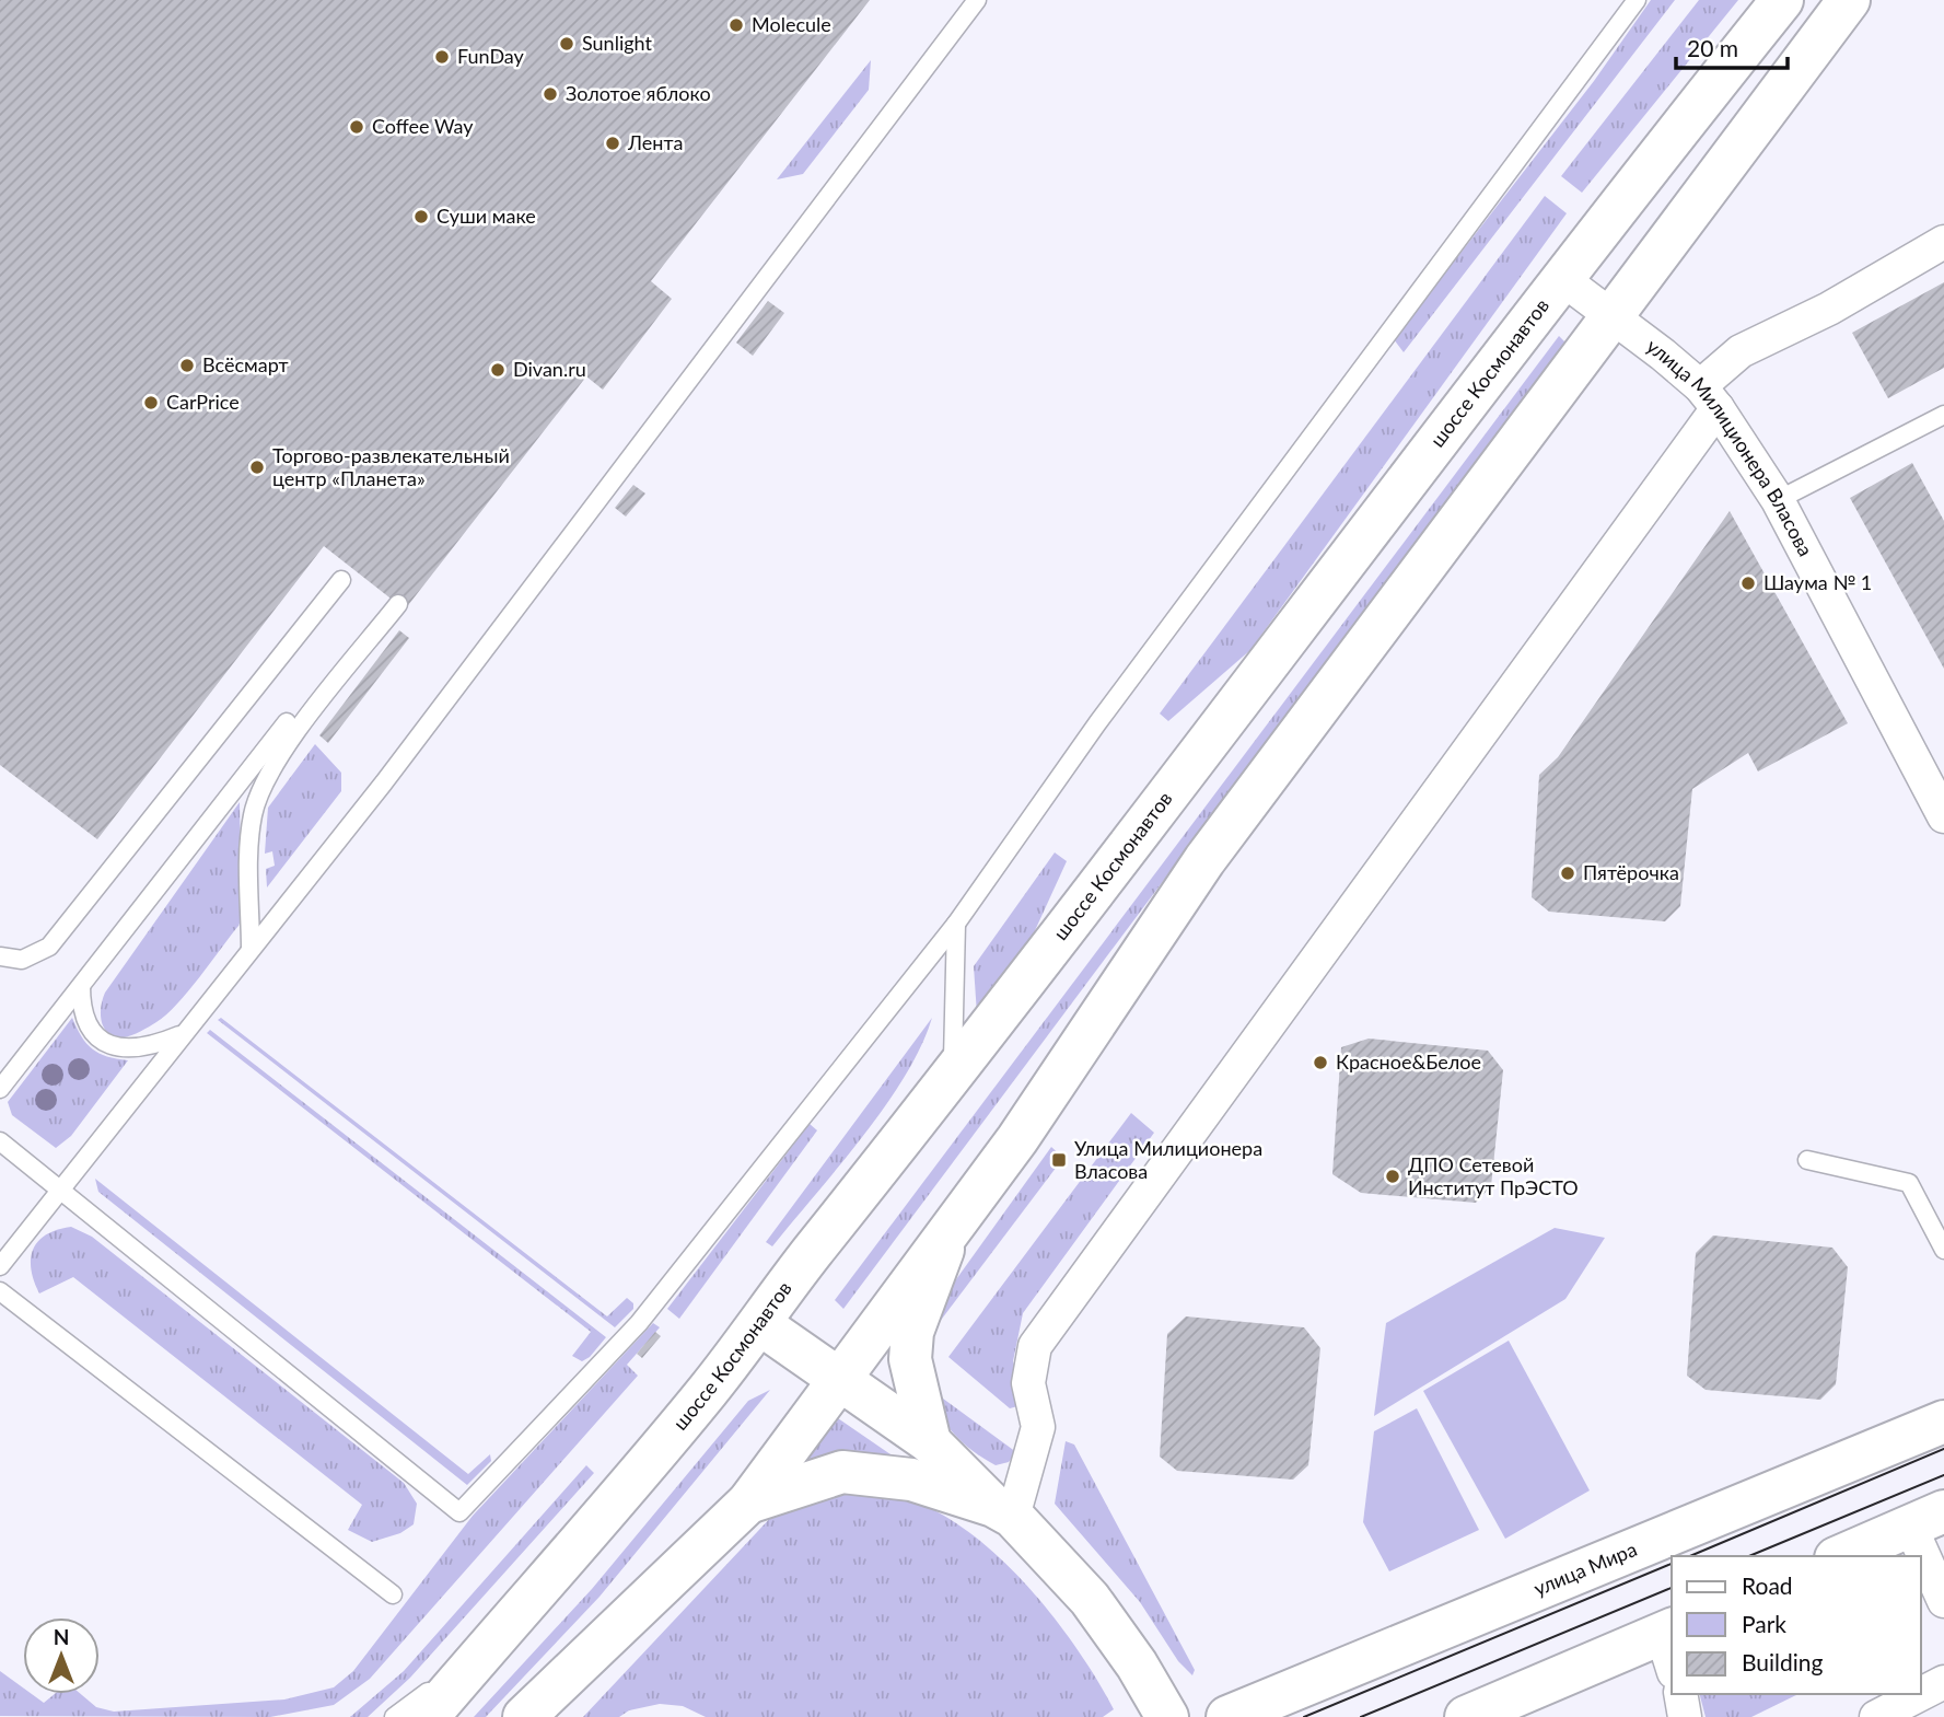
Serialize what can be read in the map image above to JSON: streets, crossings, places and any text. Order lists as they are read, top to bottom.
{
  "streets": {
    "main road": ["шоссе Космонавтов", "улица Мира"],
    "street": ["улица Милиционера Власова"]
  },
  "crossings": [
    ["шоссе Космонавтов", "улица Милиционера Власова"]
  ],
  "places": {
    "other": [
      "Molecule",
      "Sunlight",
      "FunDay",
      "Золотое яблоко",
      "Coffee Way",
      "Лента",
      "Суши маке",
      "Всёсмарт",
      "Divan.ru",
      "CarPrice",
      "Торгово-развлекательный центр «Планета»",
      "Шаума № 1",
      "Пятёрочка",
      "Красное&Белое",
      "ДПО Сетевой Институт ПрЭСТО"
    ],
    "transit": ["Улица Милиционера Власова"]
  },
  "legend": ["Road", "Park", "Building"],
  "scale_bar": "20 m",
  "north": "top"
}
